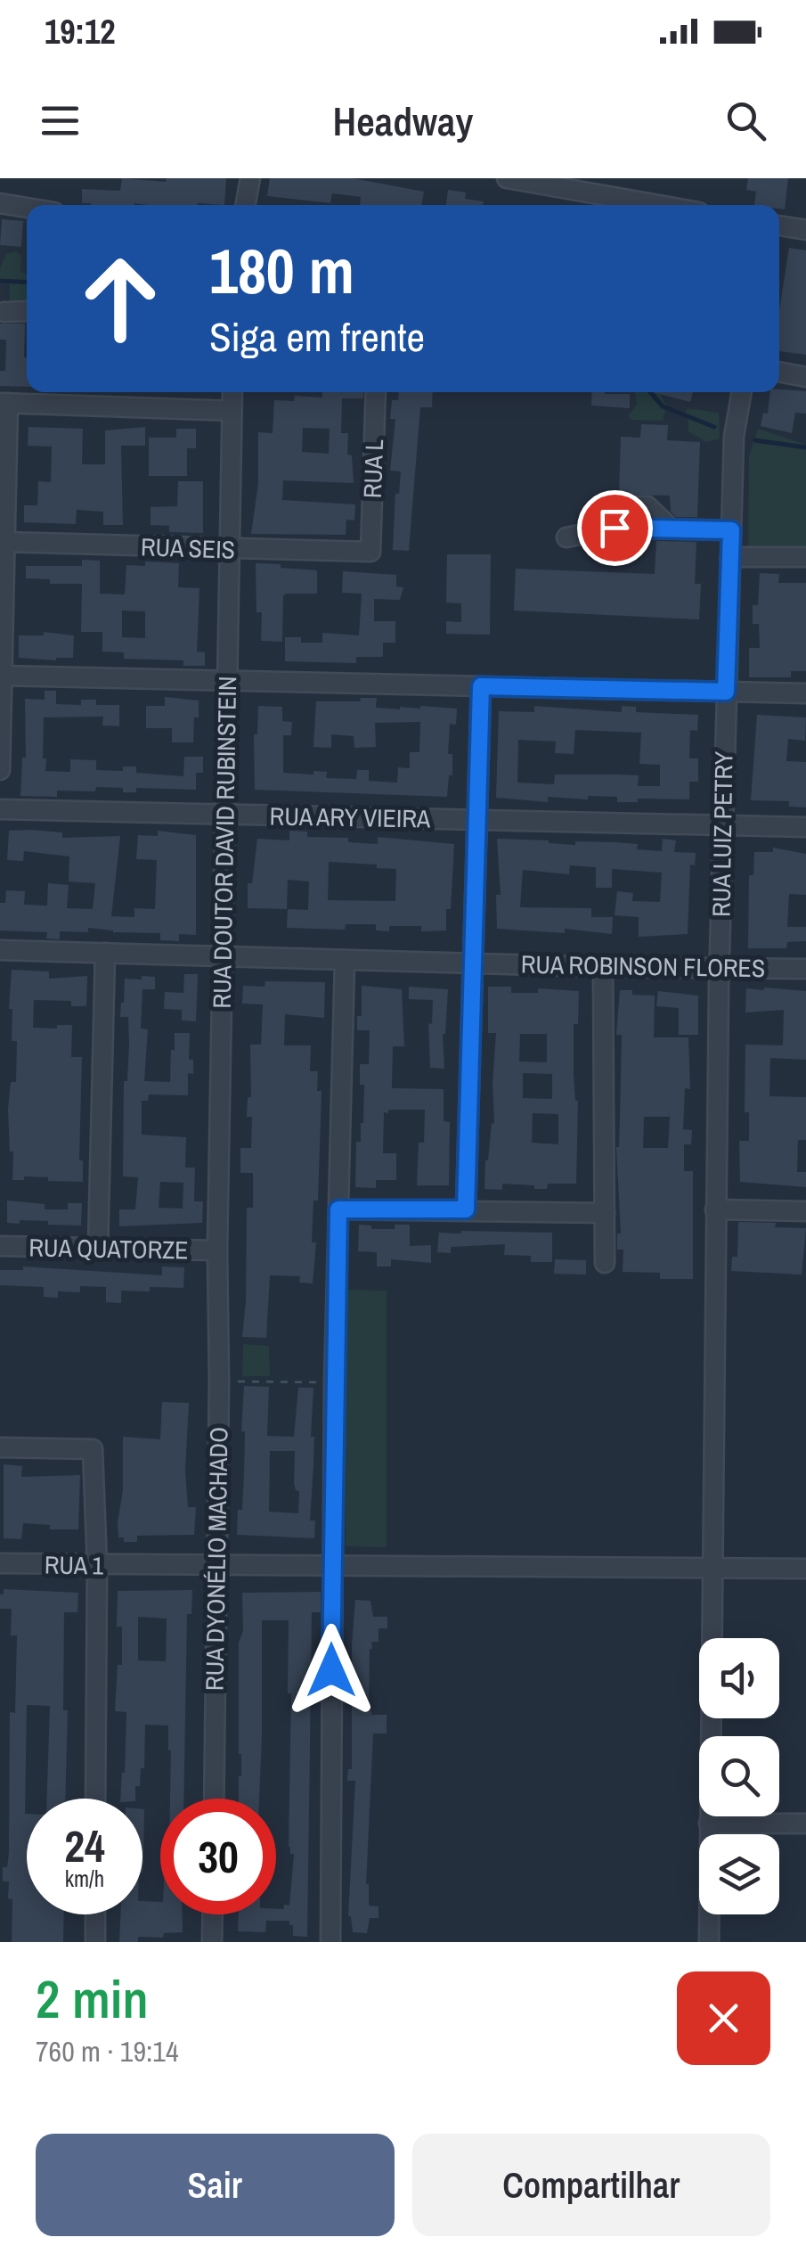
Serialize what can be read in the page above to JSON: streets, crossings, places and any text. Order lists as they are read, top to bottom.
{
  "streets": {
    "street": [
      "RUA L",
      "RUA SEIS",
      "RUA ARY VIEIRA",
      "RUA LUIZ PETRY",
      "RUA DOUTOR DAVID RUBINSTEIN",
      "RUA ROBINSON FLORES",
      "RUA QUATORZE",
      "RUA DYONÉLIO MACHADO",
      "RUA 1"
    ]
  },
  "crossings": [
    ["RUA L", "RUA SEIS"],
    ["RUA SEIS", "RUA DOUTOR DAVID RUBINSTEIN"],
    ["RUA ARY VIEIRA", "RUA LUIZ PETRY"],
    ["RUA ARY VIEIRA", "RUA DOUTOR DAVID RUBINSTEIN"],
    ["RUA LUIZ PETRY", "RUA ROBINSON FLORES"],
    ["RUA LUIZ PETRY", "RUA 1"],
    ["RUA DOUTOR DAVID RUBINSTEIN", "RUA ROBINSON FLORES"],
    ["RUA DOUTOR DAVID RUBINSTEIN", "RUA QUATORZE"],
    ["RUA DOUTOR DAVID RUBINSTEIN", "RUA DYONÉLIO MACHADO"],
    ["RUA DYONÉLIO MACHADO", "RUA 1"]
  ],
  "page": {
    "status": "19:12",
    "header": "Headway",
    "turn": ["180 m", "Siga em frente"],
    "speed": "24 km/h",
    "limit": "30",
    "heading": ["2 min", "760 m · 19:14"],
    "buttons": ["Sair", "Compartilhar"]
  }
}
